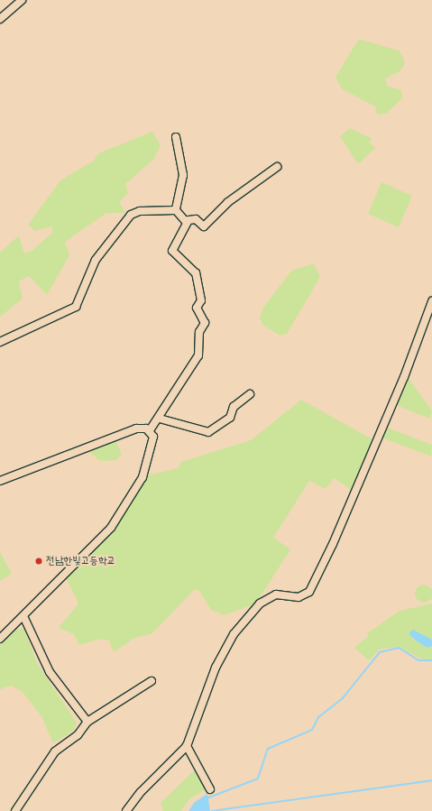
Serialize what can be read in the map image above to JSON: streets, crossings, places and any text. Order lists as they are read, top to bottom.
{
  "places": ["전남한빛고등학교"]
}
